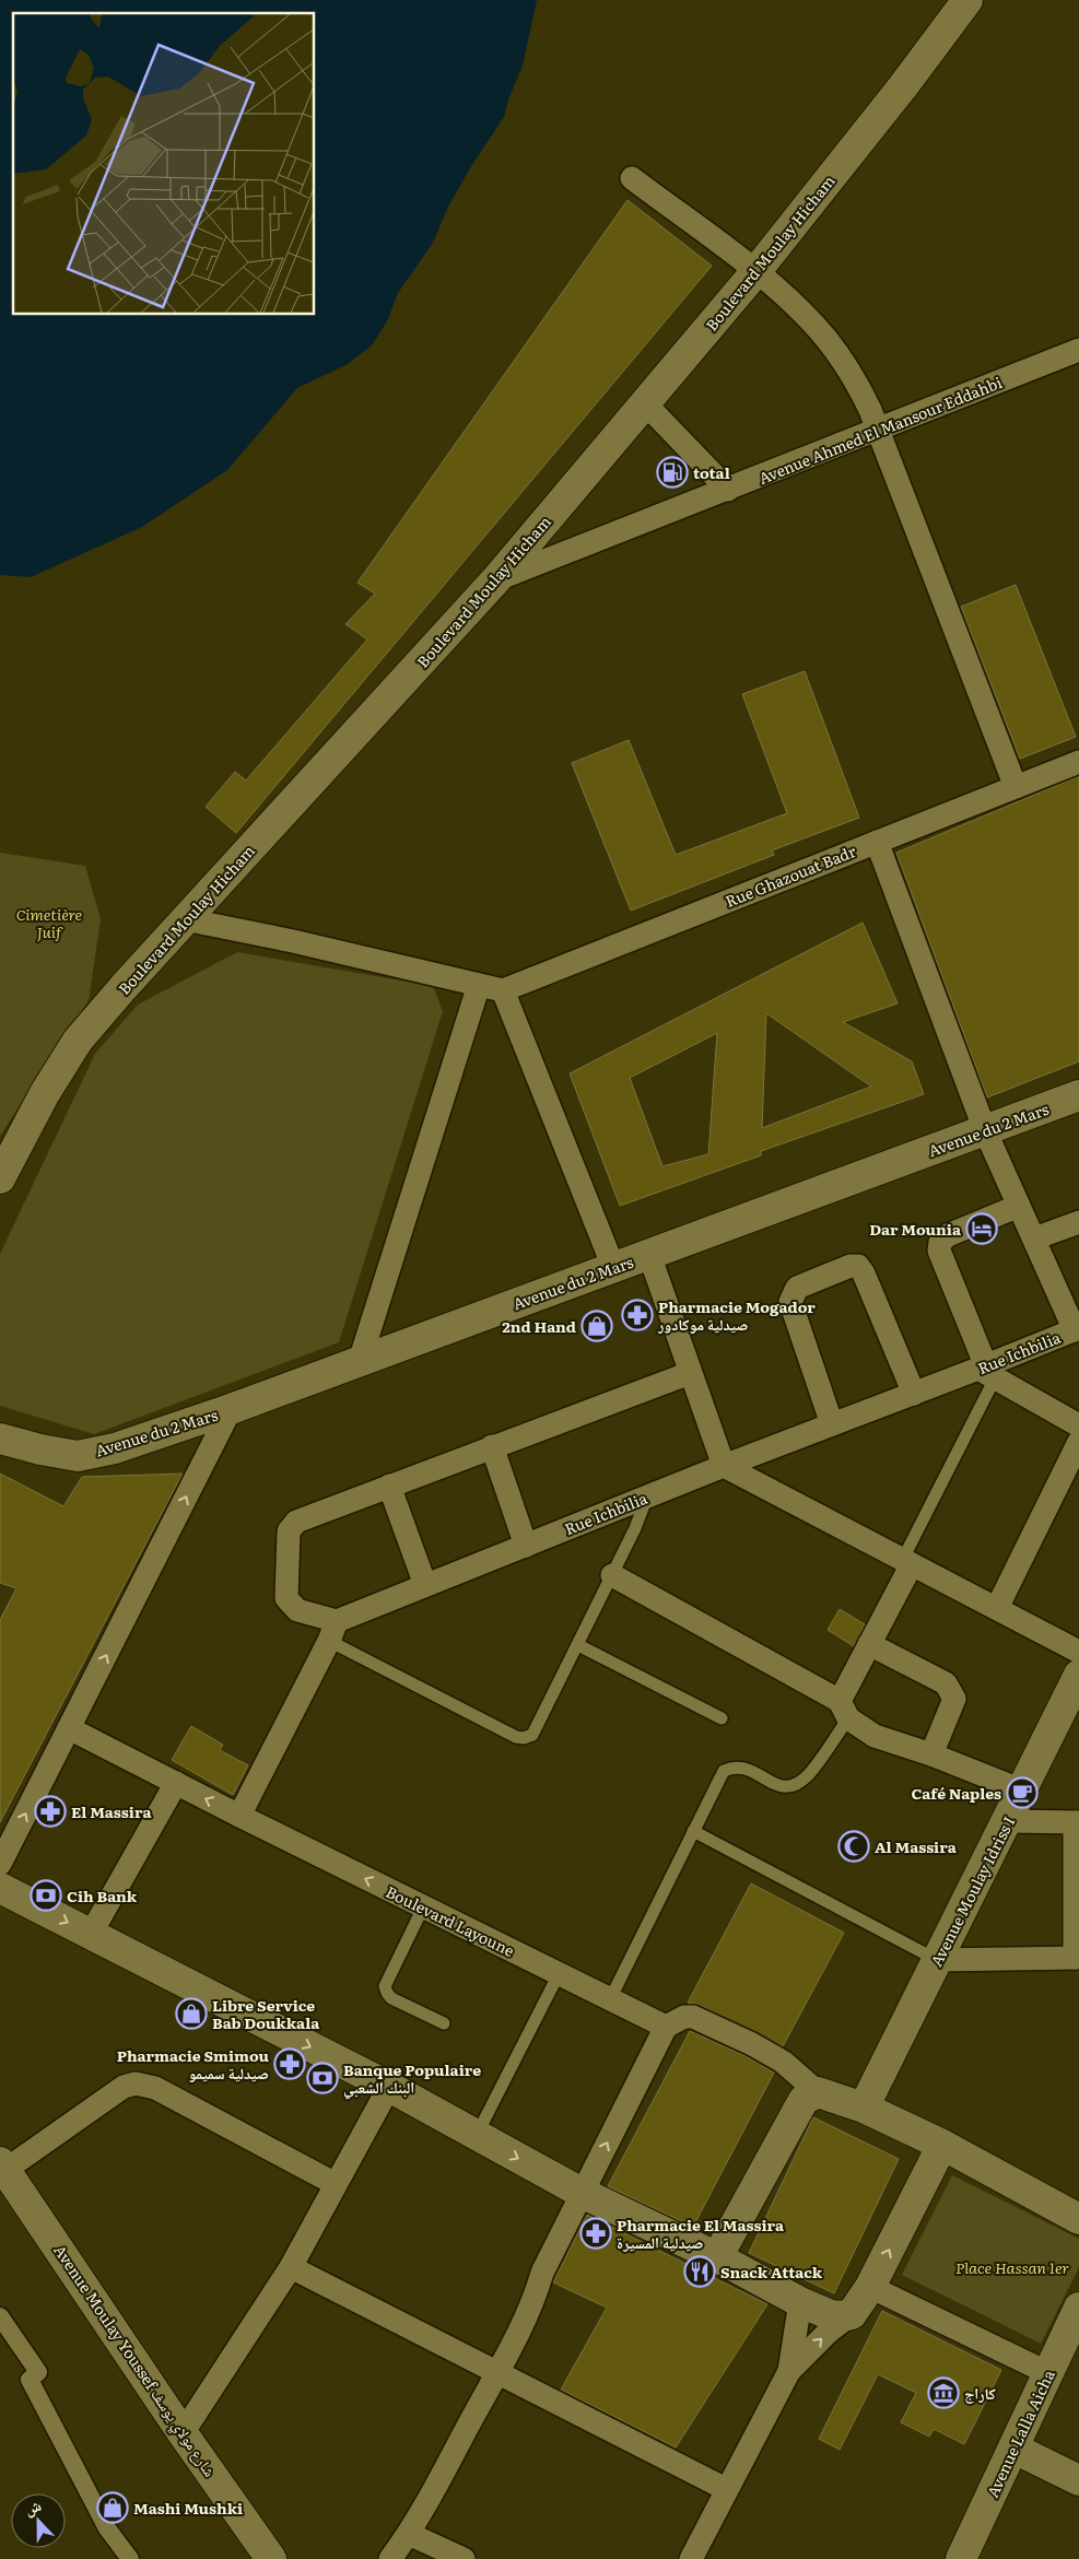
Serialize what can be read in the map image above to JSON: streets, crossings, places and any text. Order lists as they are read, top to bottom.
{
  "streets": {
    "street": [
      "Boulevard Moulay Hicham",
      "Avenue Ahmed El Mansour Eddahbi",
      "Rue Ghazouat Badr",
      "Avenue du 2 Mars",
      "Rue Ichbilia",
      "Avenue Moulay Idriss I",
      "Boulevard Layoune",
      "Avenue Moulay Youssef شارع مولاي يوسف",
      "Avenue Lalla Aicha"
    ]
  },
  "crossings": [
    ["Boulevard Moulay Hicham", "Avenue Ahmed El Mansour Eddahbi"]
  ],
  "parks": ["Cimetière Juif", "Place Hassan 1er"],
  "places": {
    "fuel station": ["total"],
    "hotel": ["Dar Mounia"],
    "pharmacy": [
      "Pharmacie Mogador صيدلية موكادور",
      "El Massira",
      "Pharmacie Smimou صيدلية سميمو",
      "Pharmacie El Massira صيدلية المسيرة"
    ],
    "shop": ["2nd Hand", "Libre Service Bab Doukkala", "Mashi Mushki"],
    "cafe": ["Café Naples"],
    "mosque": ["Al Massira"],
    "bank": ["Cih Bank", "Banque Populaire البنك الشعبي"],
    "restaurant": ["Snack Attack"],
    "museum": ["كاراج"]
  },
  "north": "top"
}
